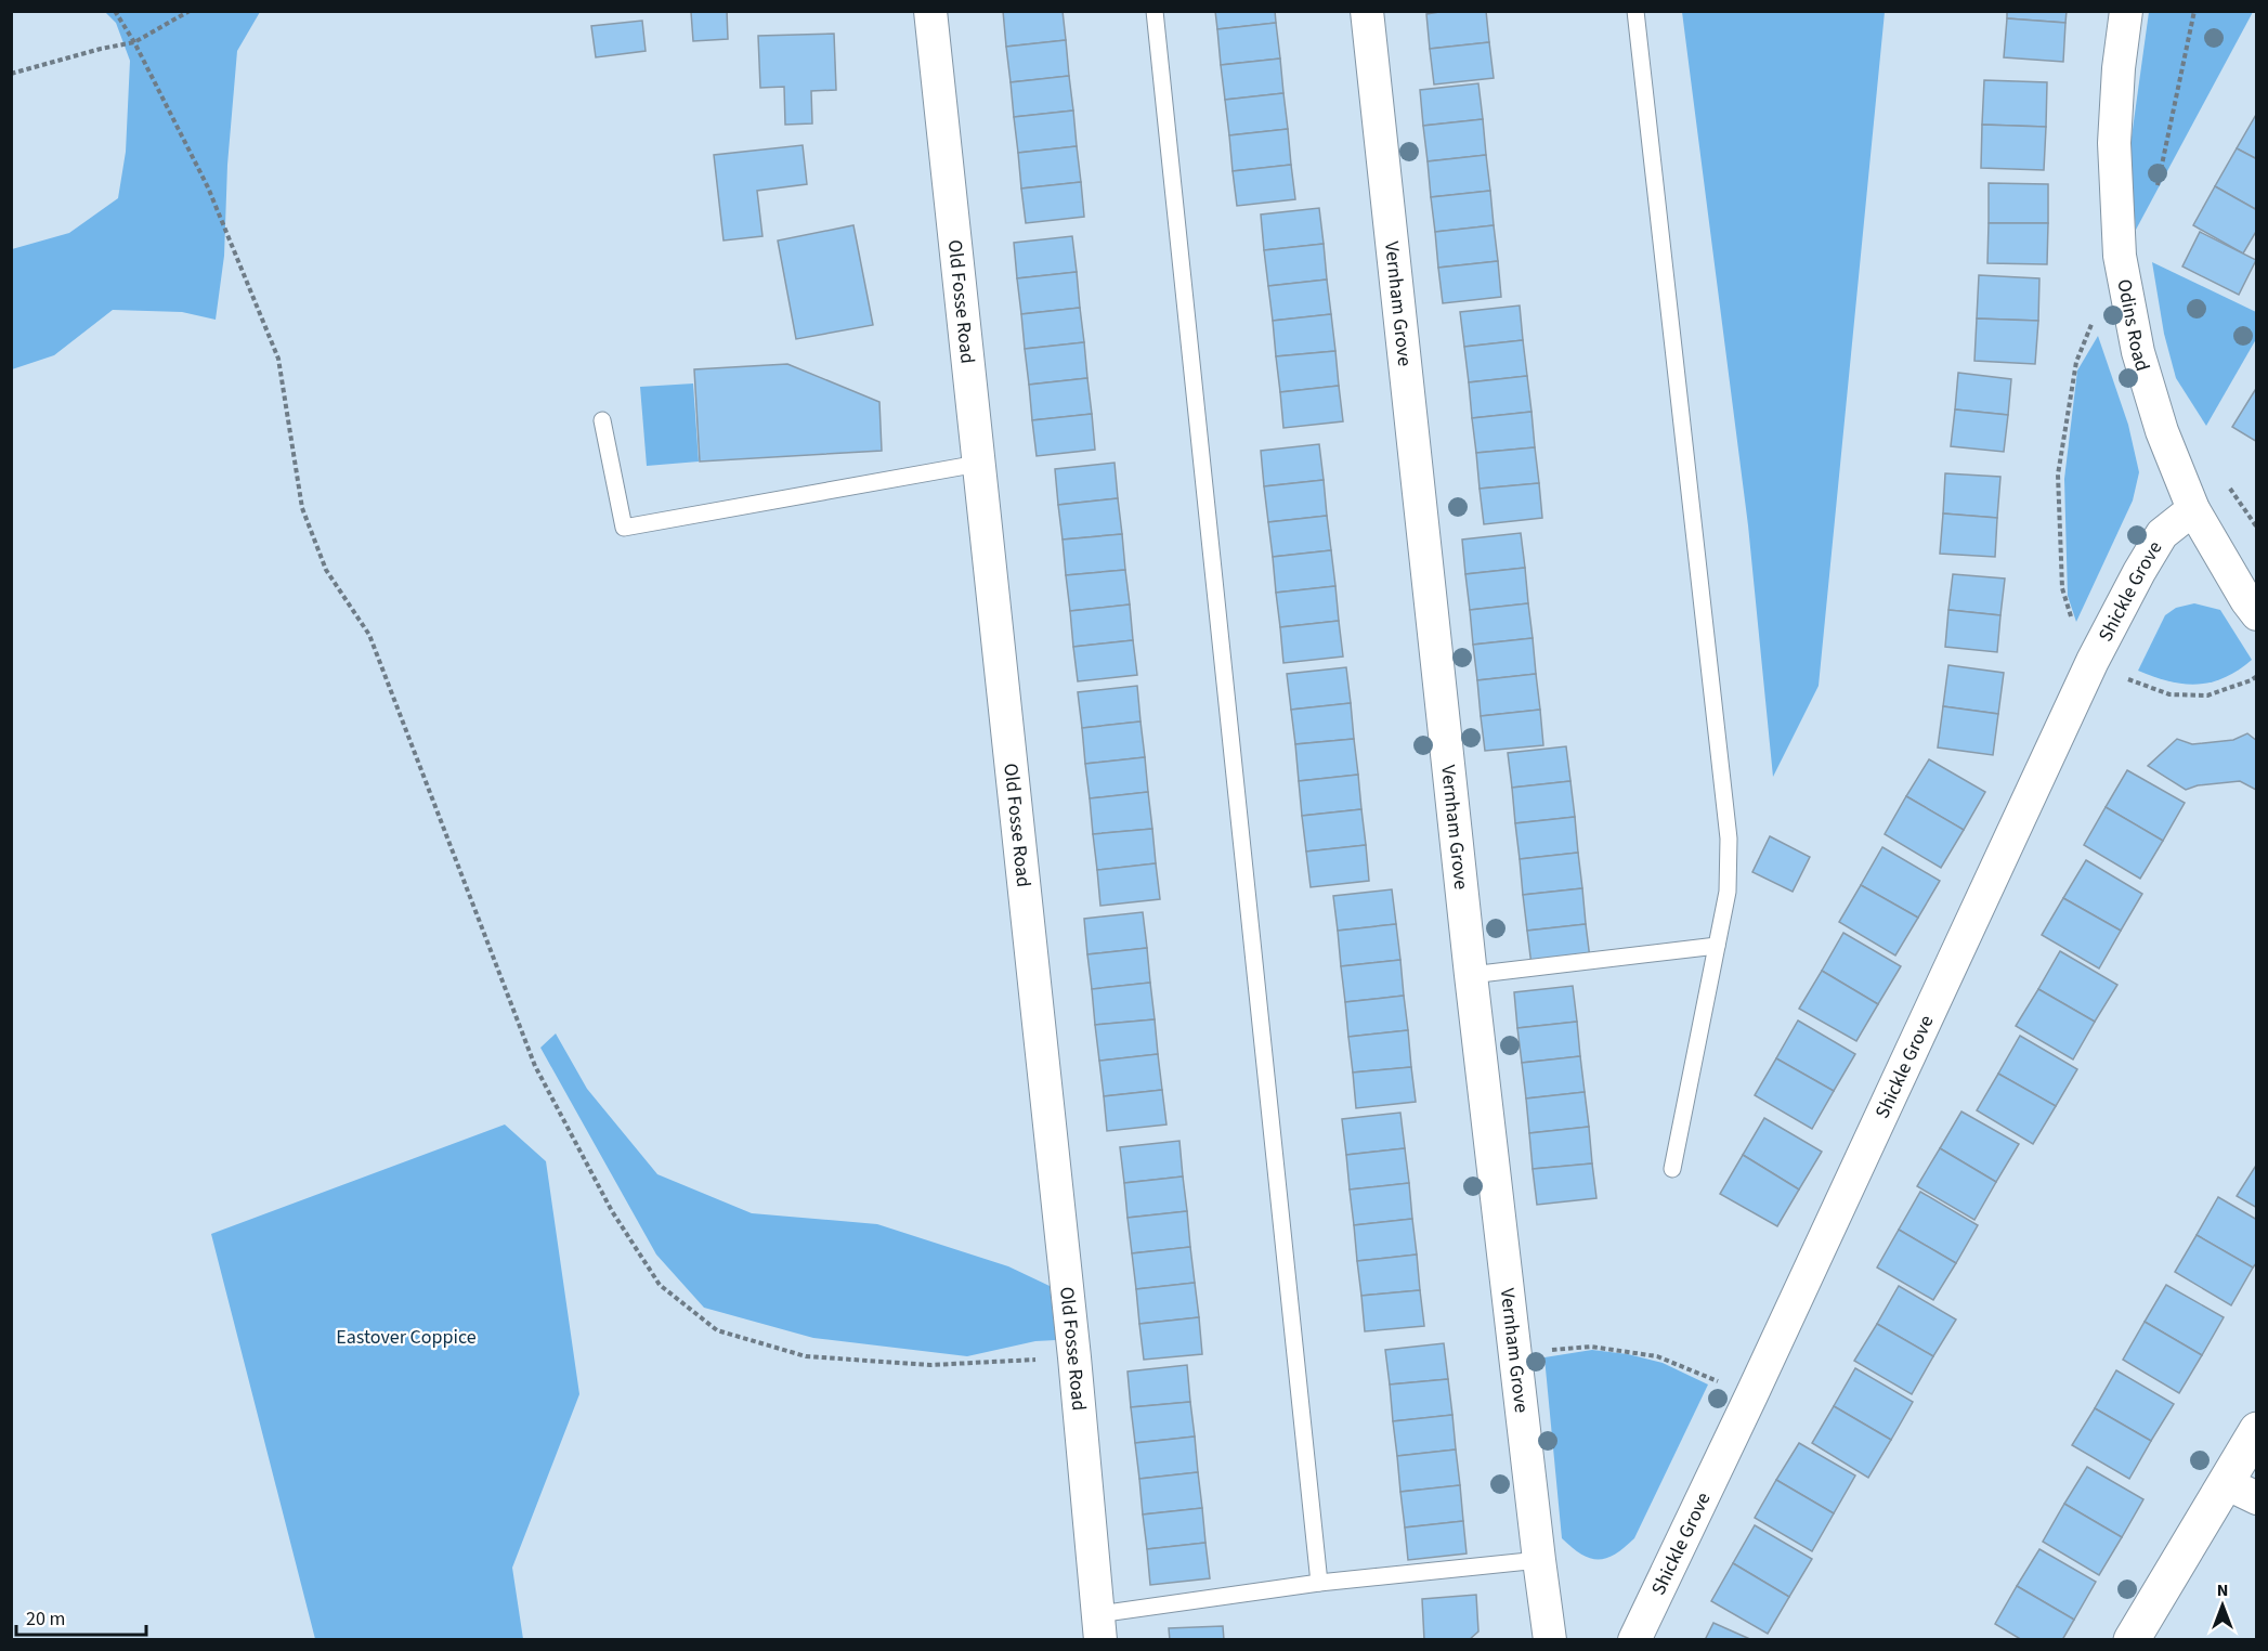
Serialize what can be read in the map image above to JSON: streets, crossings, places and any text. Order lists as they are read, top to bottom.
{
  "streets": {
    "street": [
      "Old Fosse Road",
      "Vernham Grove",
      "Odins Road",
      "Shickle Grove"
    ]
  },
  "crossings": [
    ["Odins Road", "Shickle Grove"]
  ],
  "parks": ["Eastover Coppice"],
  "scale_bar": "20 m",
  "north": "top"
}
